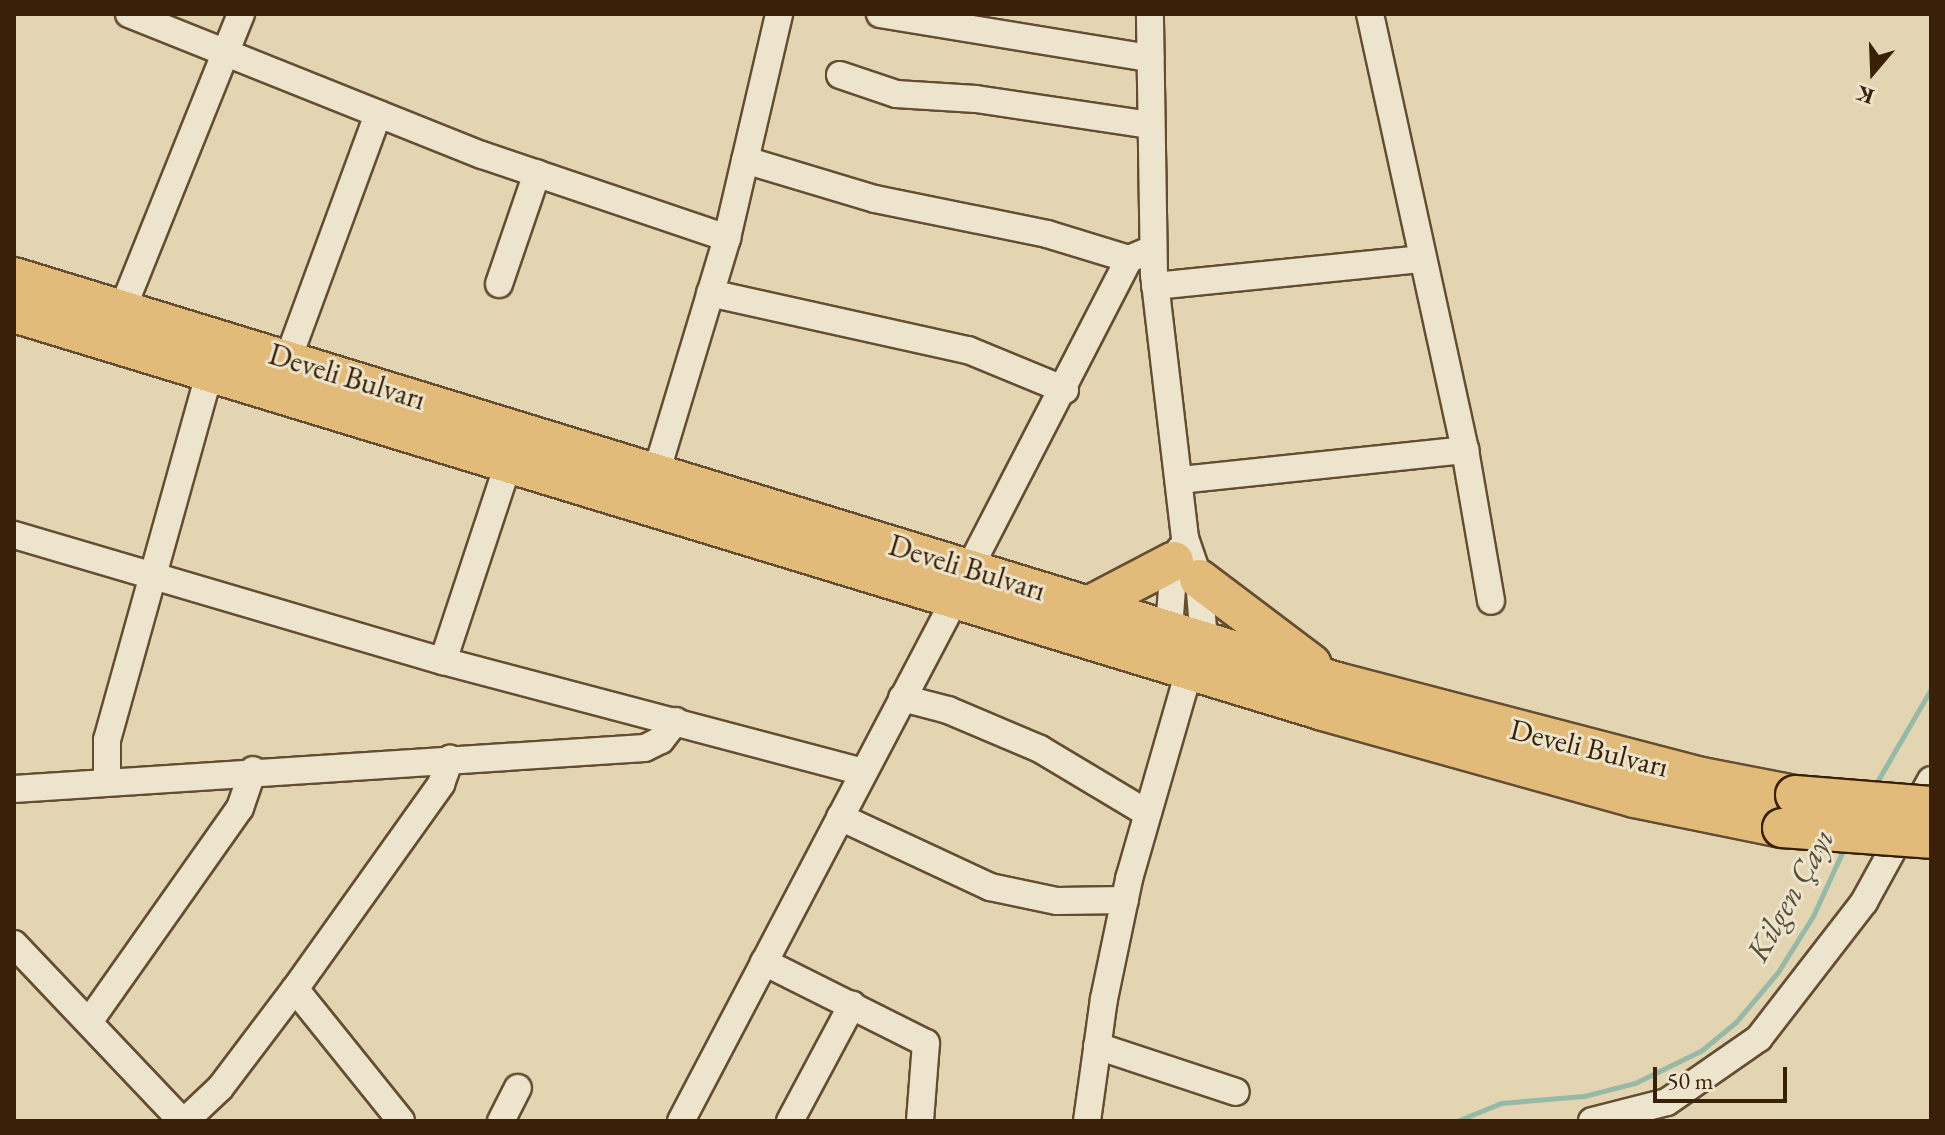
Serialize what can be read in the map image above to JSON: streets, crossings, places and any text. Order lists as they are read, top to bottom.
{
  "streets": {
    "highway": ["Develi Bulvarı"]
  },
  "water": ["Kilgen Çayı"],
  "scale_bar": "50 m",
  "north": "bottom"
}
